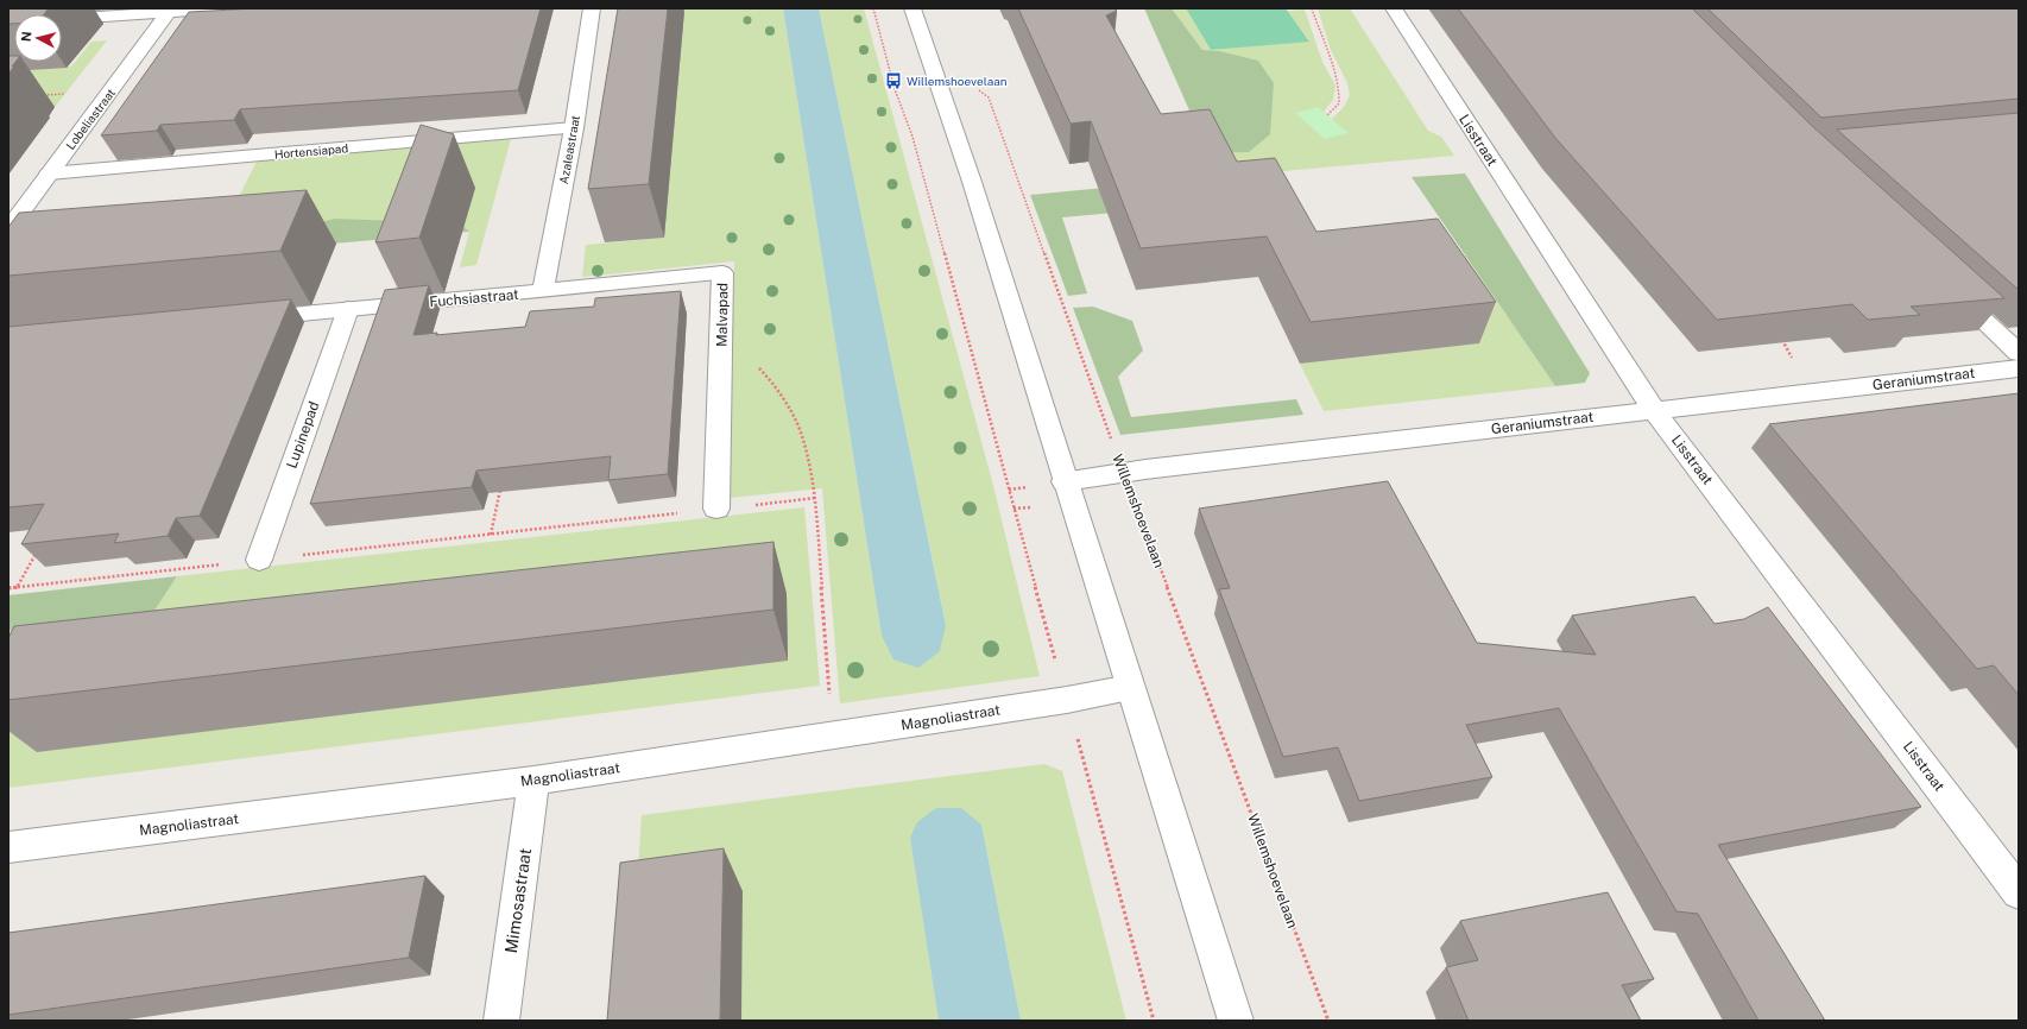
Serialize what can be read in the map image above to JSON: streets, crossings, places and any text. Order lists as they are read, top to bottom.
{
  "streets": {
    "street": [
      "Lobeliastraat",
      "Lisstraat",
      "Azaleastraat",
      "Hortensiapad",
      "Fuchsiastraat",
      "Malvapad",
      "Geraniumstraat",
      "Lupinepad",
      "Magnoliastraat",
      "Mimosastraat"
    ],
    "path": ["Willemshoevelaan"]
  },
  "crossings": [
    ["Lobeliastraat", "Hortensiapad"],
    ["Lisstraat", "Geraniumstraat"],
    ["Azaleastraat", "Hortensiapad"],
    ["Azaleastraat", "Fuchsiastraat"],
    ["Azaleastraat", "Malvapad"],
    ["Fuchsiastraat", "Malvapad"],
    ["Fuchsiastraat", "Lupinepad"],
    ["Geraniumstraat", "Willemshoevelaan"],
    ["Magnoliastraat", "Mimosastraat"]
  ],
  "places": {
    "bus stop": ["Willemshoevelaan"]
  },
  "north": "left"
}
